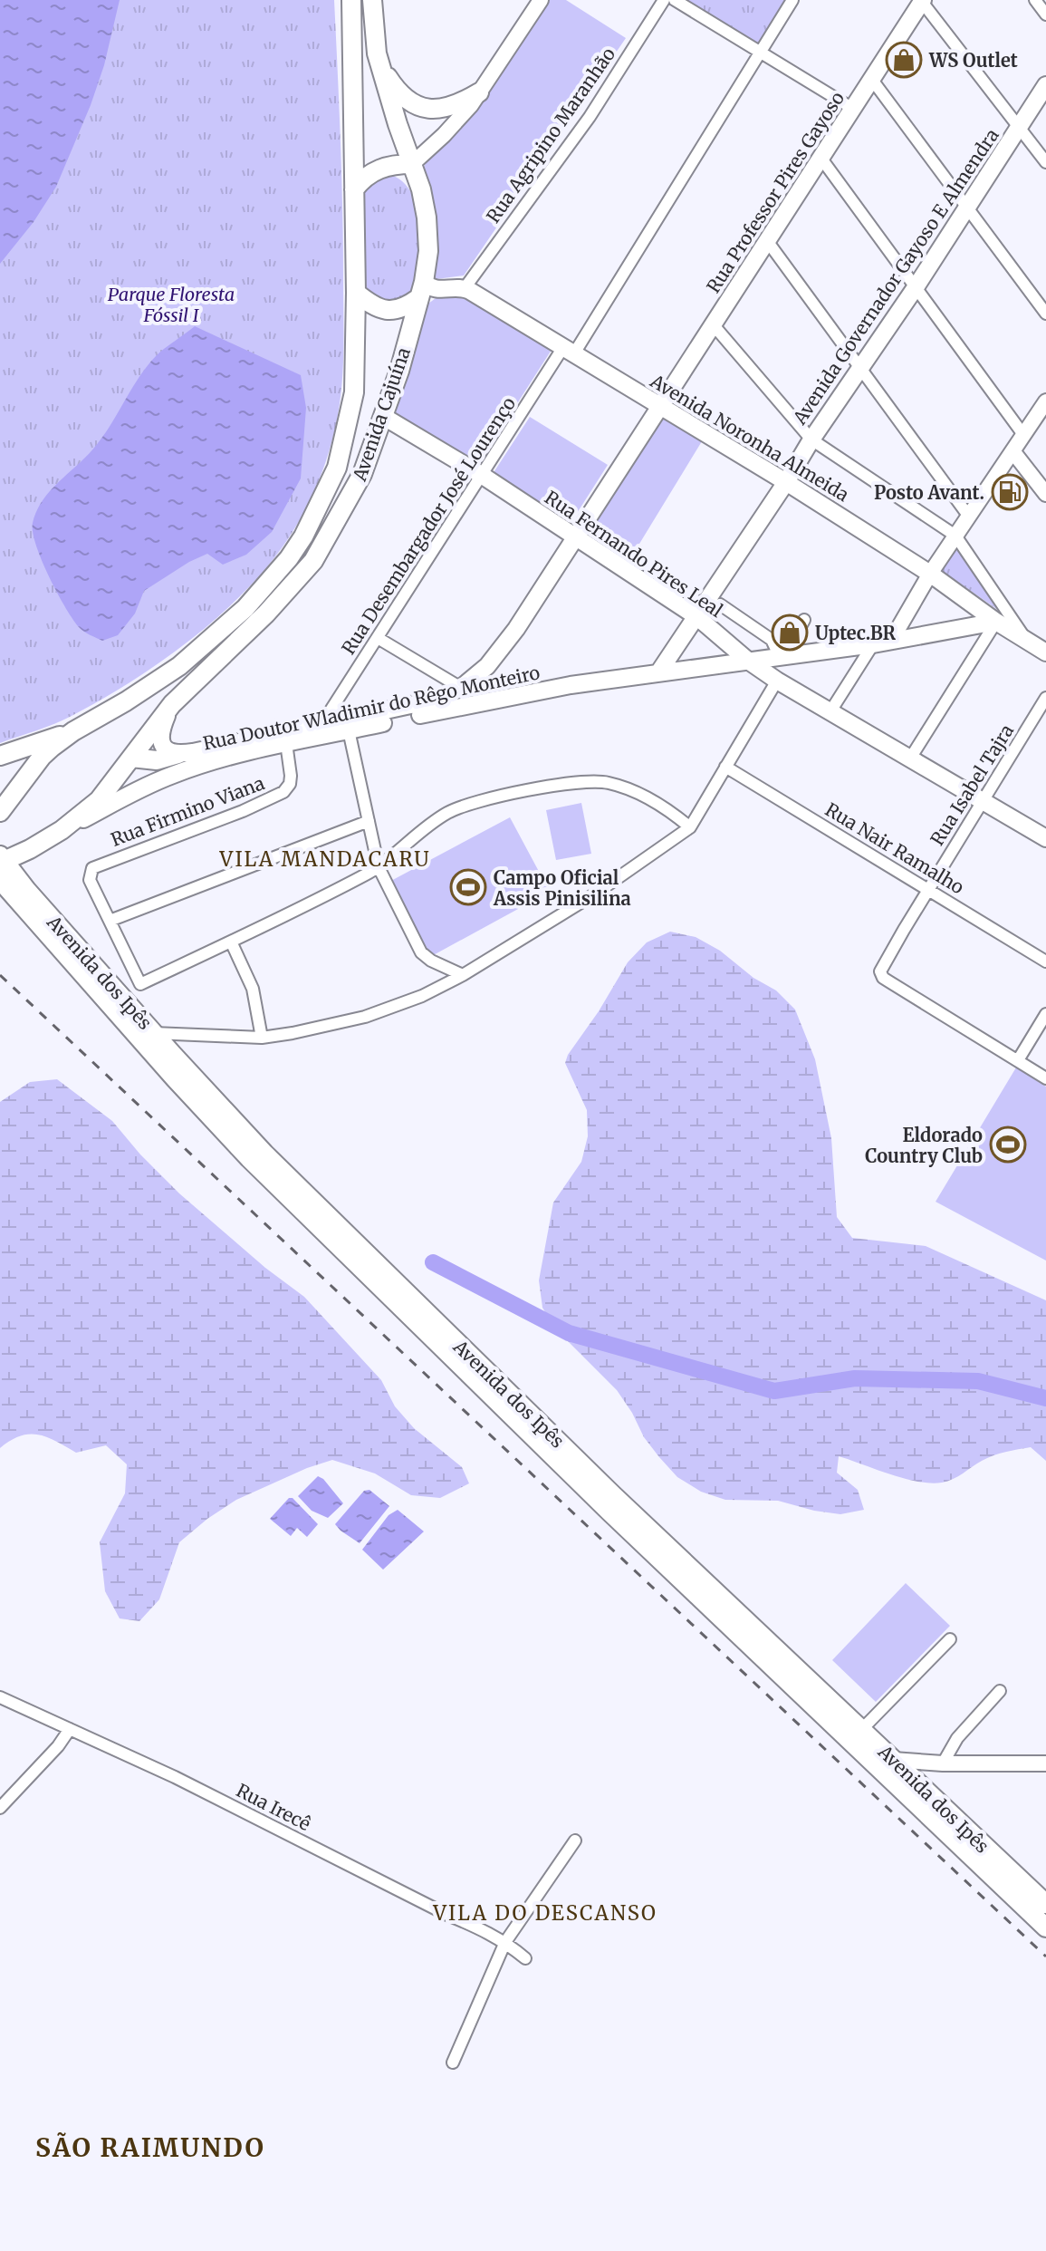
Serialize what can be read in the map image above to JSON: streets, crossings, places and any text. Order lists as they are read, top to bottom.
{
  "streets": {
    "main road": [
      "Rua Professor Pires Gayoso",
      "Avenida Governador Gayoso E Almendra",
      "Avenida Cajuína",
      "Avenida Noronha Almeida",
      "Rua Fernando Pires Leal",
      "Rua Doutor Wladimir do Rêgo Monteiro",
      "Avenida dos Ipês"
    ],
    "street": [
      "Rua Agripino Maranhão",
      "Rua Desembargador José Lourenço",
      "Rua Isabel Tajra",
      "Rua Firmino Viana",
      "Rua Nair Ramalho",
      "Rua Irecê"
    ]
  },
  "crossings": [
    ["Rua Agripino Maranhão", "Avenida Noronha Almeida"],
    ["Rua Professor Pires Gayoso", "Avenida Noronha Almeida"],
    ["Rua Professor Pires Gayoso", "Rua Desembargador José Lourenço"],
    ["Rua Professor Pires Gayoso", "Rua Fernando Pires Leal"],
    ["Rua Professor Pires Gayoso", "Rua Doutor Wladimir do Rêgo Monteiro"],
    ["Rua Professor Pires Gayoso", "Rua Firmino Viana"],
    ["Avenida Governador Gayoso E Almendra", "Avenida Noronha Almeida"],
    ["Avenida Governador Gayoso E Almendra", "Rua Fernando Pires Leal"],
    ["Avenida Governador Gayoso E Almendra", "Rua Doutor Wladimir do Rêgo Monteiro"],
    ["Avenida Cajuína", "Avenida Noronha Almeida"],
    ["Avenida Cajuína", "Rua Fernando Pires Leal"],
    ["Avenida Cajuína", "Rua Doutor Wladimir do Rêgo Monteiro"],
    ["Avenida Cajuína", "Avenida dos Ipês"],
    ["Avenida Noronha Almeida", "Rua Desembargador José Lourenço"],
    ["Avenida Noronha Almeida", "Rua Doutor Wladimir do Rêgo Monteiro"],
    ["Rua Desembargador José Lourenço", "Rua Fernando Pires Leal"],
    ["Rua Fernando Pires Leal", "Rua Doutor Wladimir do Rêgo Monteiro"],
    ["Rua Fernando Pires Leal", "Rua Isabel Tajra"],
    ["Rua Doutor Wladimir do Rêgo Monteiro", "Rua Firmino Viana"],
    ["Rua Isabel Tajra", "Rua Nair Ramalho"]
  ],
  "districts": ["VILA MANDACARU", "VILA DO DESCANSO", "SÃO RAIMUNDO"],
  "parks": ["Parque Floresta Fóssil I"],
  "places": {
    "shop": ["WS Outlet", "Uptec.BR"],
    "fuel station": ["Posto Avant."],
    "sports": ["Campo Oficial Assis Pinisilina", "Eldorado Country Club"]
  }
}
